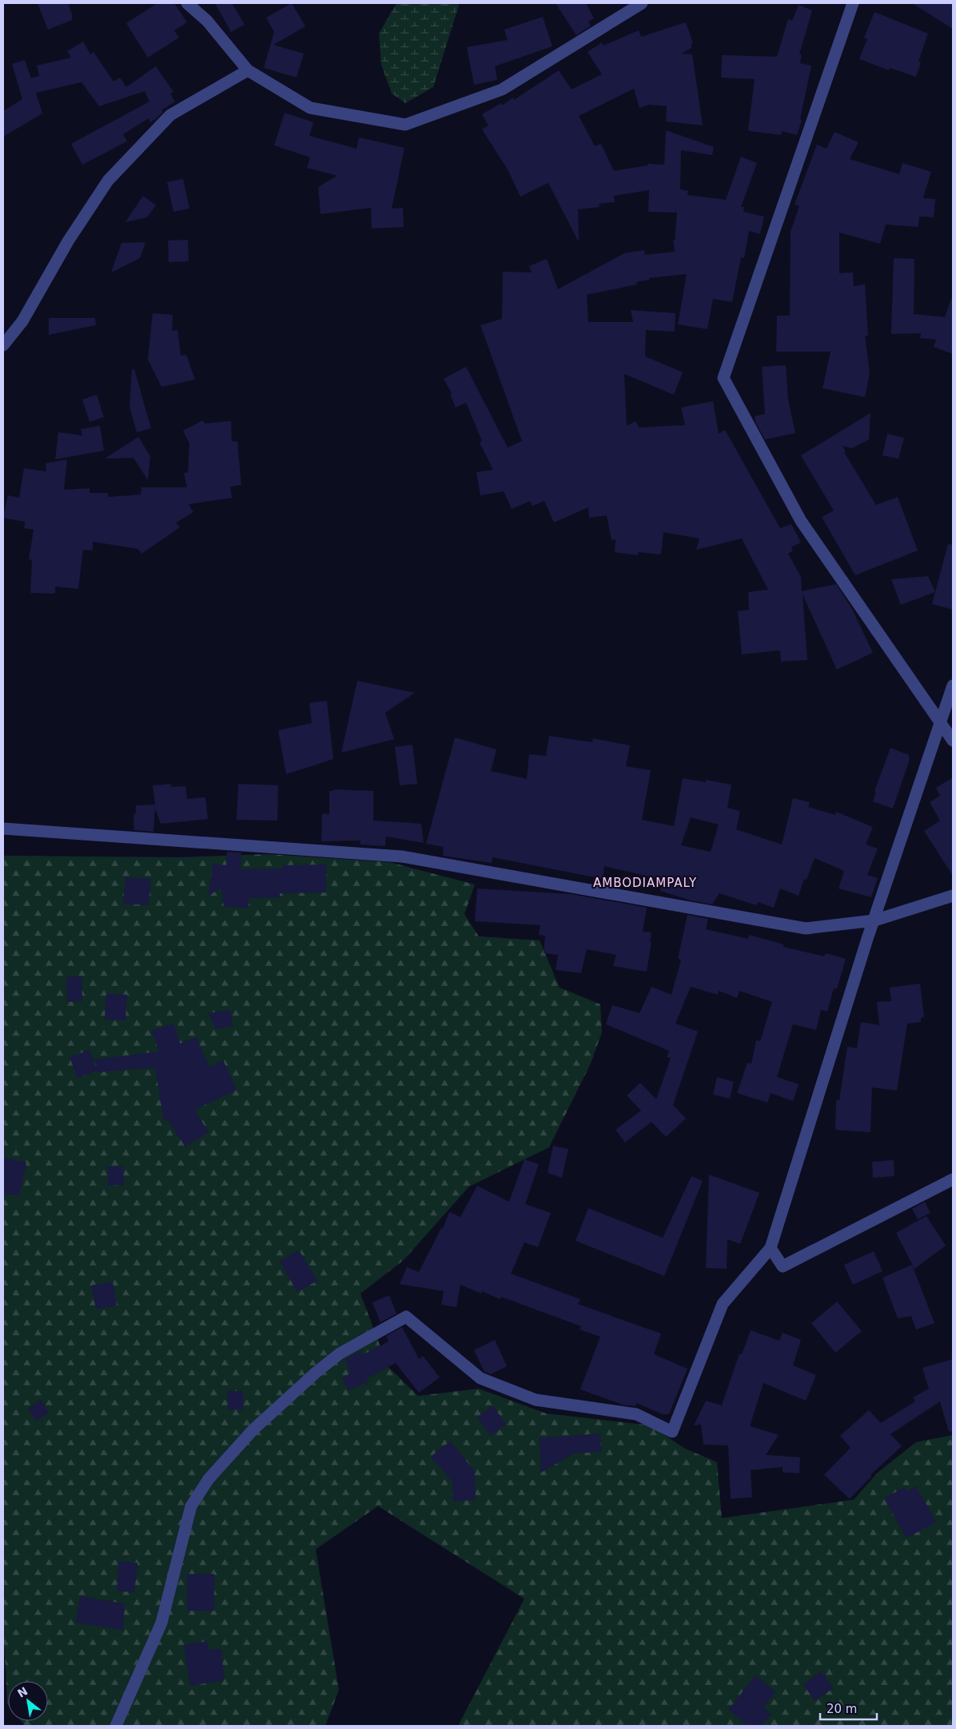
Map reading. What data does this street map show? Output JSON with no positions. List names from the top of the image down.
{
  "districts": ["AMBODIAMPALY"],
  "scale_bar": "20 m",
  "north": "top left"
}
